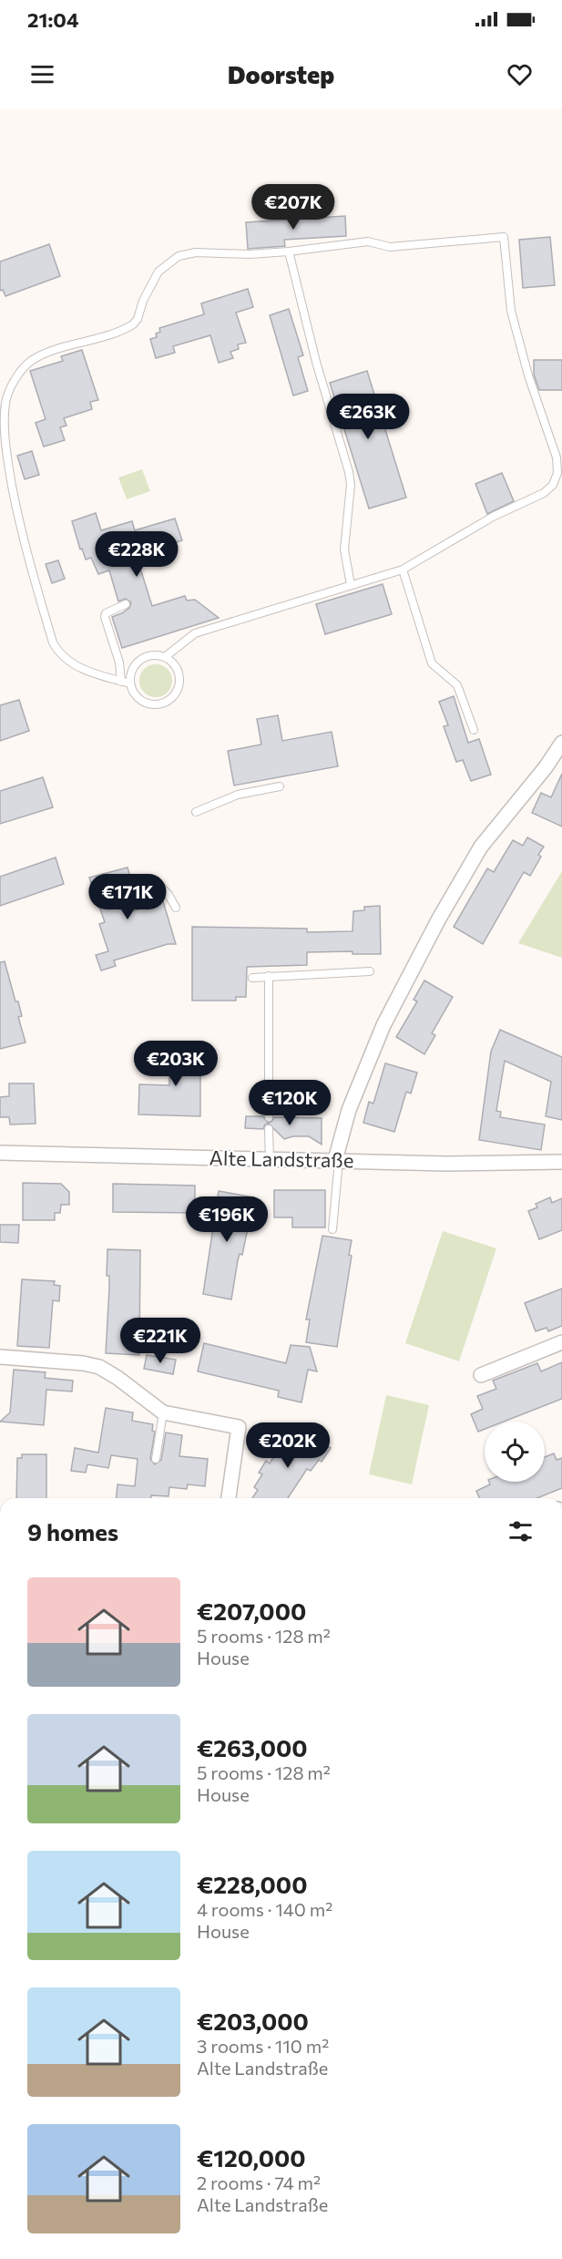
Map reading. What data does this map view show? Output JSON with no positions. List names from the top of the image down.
{
  "streets": {
    "street": ["Alte Landstraße"]
  },
  "page": {
    "status": "21:04",
    "header": "Doorstep",
    "price": [
      "€207K",
      "€263K",
      "€228K",
      "€171K",
      "€203K",
      "€120K",
      "€196K",
      "€221K",
      "€202K"
    ],
    "heading": "9 homes",
    "list": [
      {
        "name": "€207,000",
        "note": "5 rooms · 128 m² · House"
      },
      {
        "name": "€263,000",
        "note": "5 rooms · 128 m² · House"
      },
      {
        "name": "€228,000",
        "note": "4 rooms · 140 m² · House"
      },
      {
        "name": "€203,000",
        "note": "3 rooms · 110 m² · Alte Landstraße"
      },
      {
        "name": "€120,000",
        "note": "2 rooms · 74 m² · Alte Landstraße"
      }
    ]
  }
}
